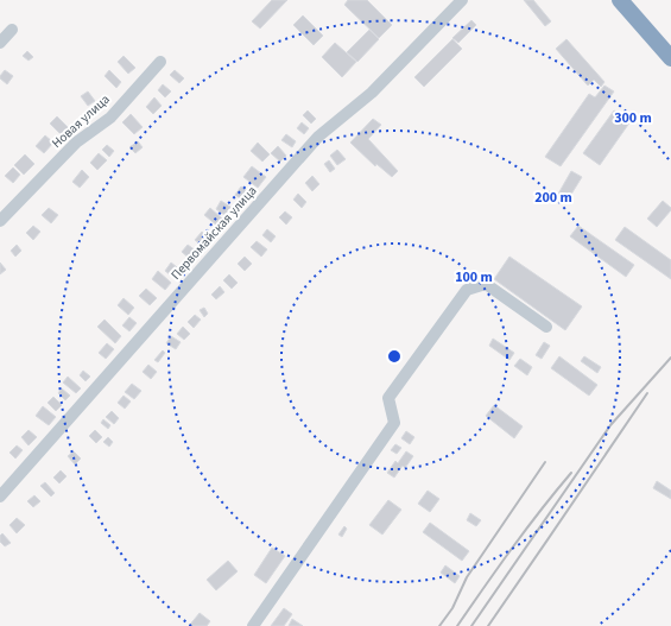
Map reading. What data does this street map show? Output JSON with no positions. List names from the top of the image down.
{
  "streets": {
    "street": ["Новая улица", "Первомайская улица"]
  },
  "rings": ["300 m", "200 m", "100 m"]
}
